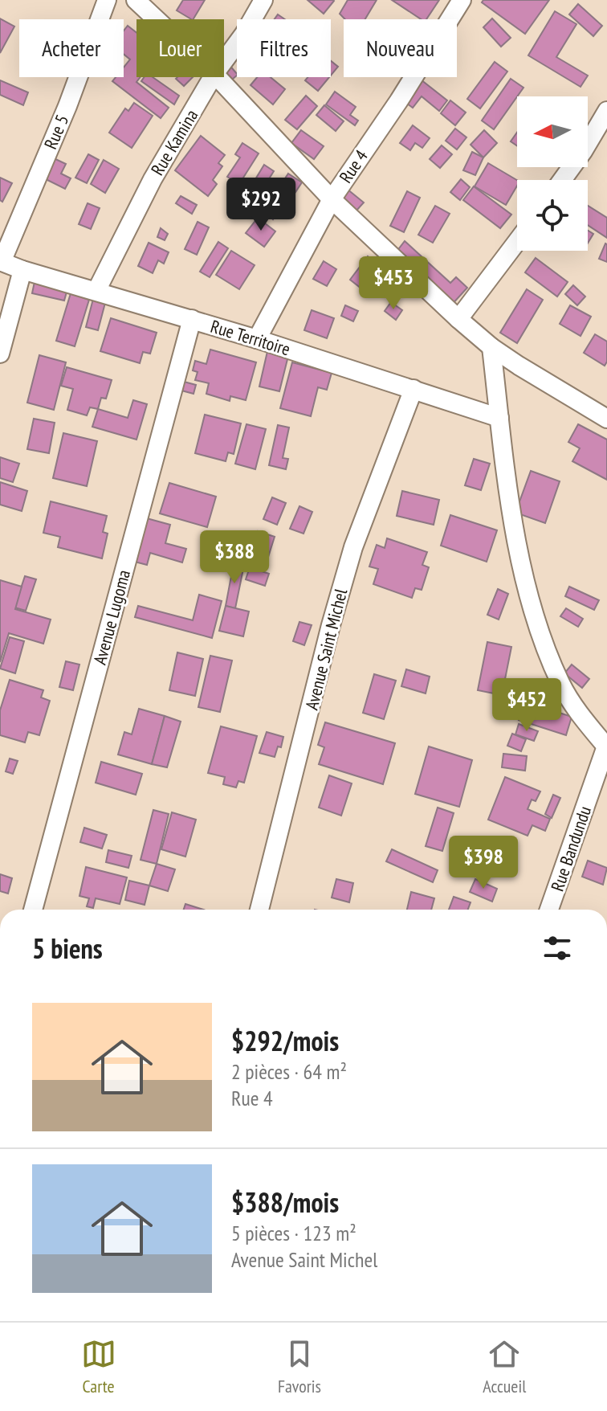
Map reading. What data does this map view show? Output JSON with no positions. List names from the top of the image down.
{
  "streets": {
    "street": [
      "Rue 5",
      "Rue Kamina",
      "Rue 4",
      "Rue Territoire",
      "Avenue Lugoma",
      "Avenue Saint Michel",
      "Rue Bandundu"
    ]
  },
  "crossings": [
    ["Rue 5", "Rue Territoire"],
    ["Rue Kamina", "Rue Territoire"],
    ["Rue 4", "Rue Territoire"],
    ["Rue Territoire", "Avenue Lugoma"],
    ["Rue Territoire", "Avenue Saint Michel"]
  ],
  "north": "left",
  "page": {
    "chip": [
      "Acheter",
      "Louer",
      "Filtres",
      "Nouveau"
    ],
    "price": [
      "$292",
      "$453",
      "$388",
      "$452",
      "$398"
    ],
    "heading": "5 biens",
    "list": [
      {
        "name": "$292/mois",
        "note": "2 pièces · 64 m² · Rue 4"
      },
      {
        "name": "$388/mois",
        "note": "5 pièces · 123 m² · Avenue Saint Michel"
      }
    ],
    "tabs": ["Carte", "Favoris", "Accueil"]
  }
}
